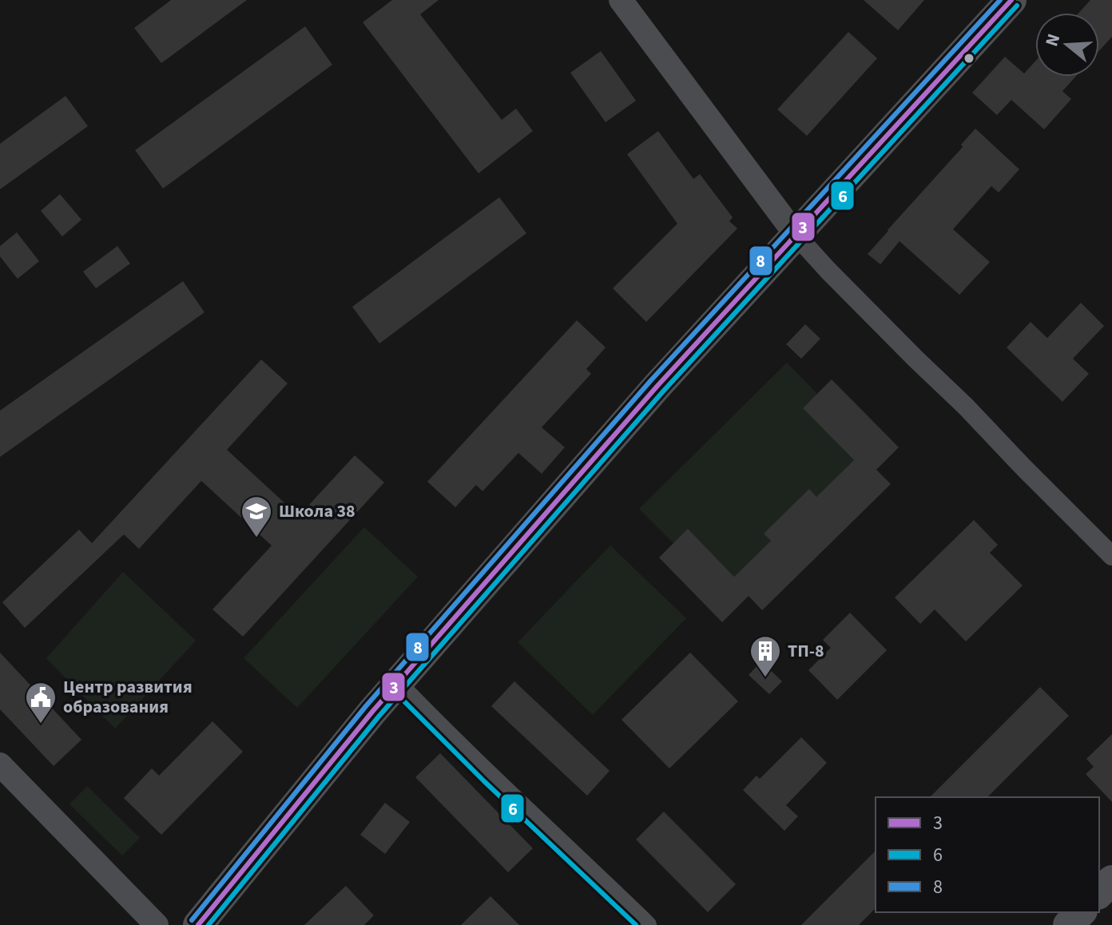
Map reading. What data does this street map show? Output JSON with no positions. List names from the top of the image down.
{
  "places": {
    "school or university": ["Школа 38"],
    "building": ["ТП-8"],
    "public building": ["Центр развития образования"]
  },
  "lines": ["transit line 3", "transit line 8", "transit line 6"],
  "legend": ["3", "6", "8"],
  "north": "left"
}
